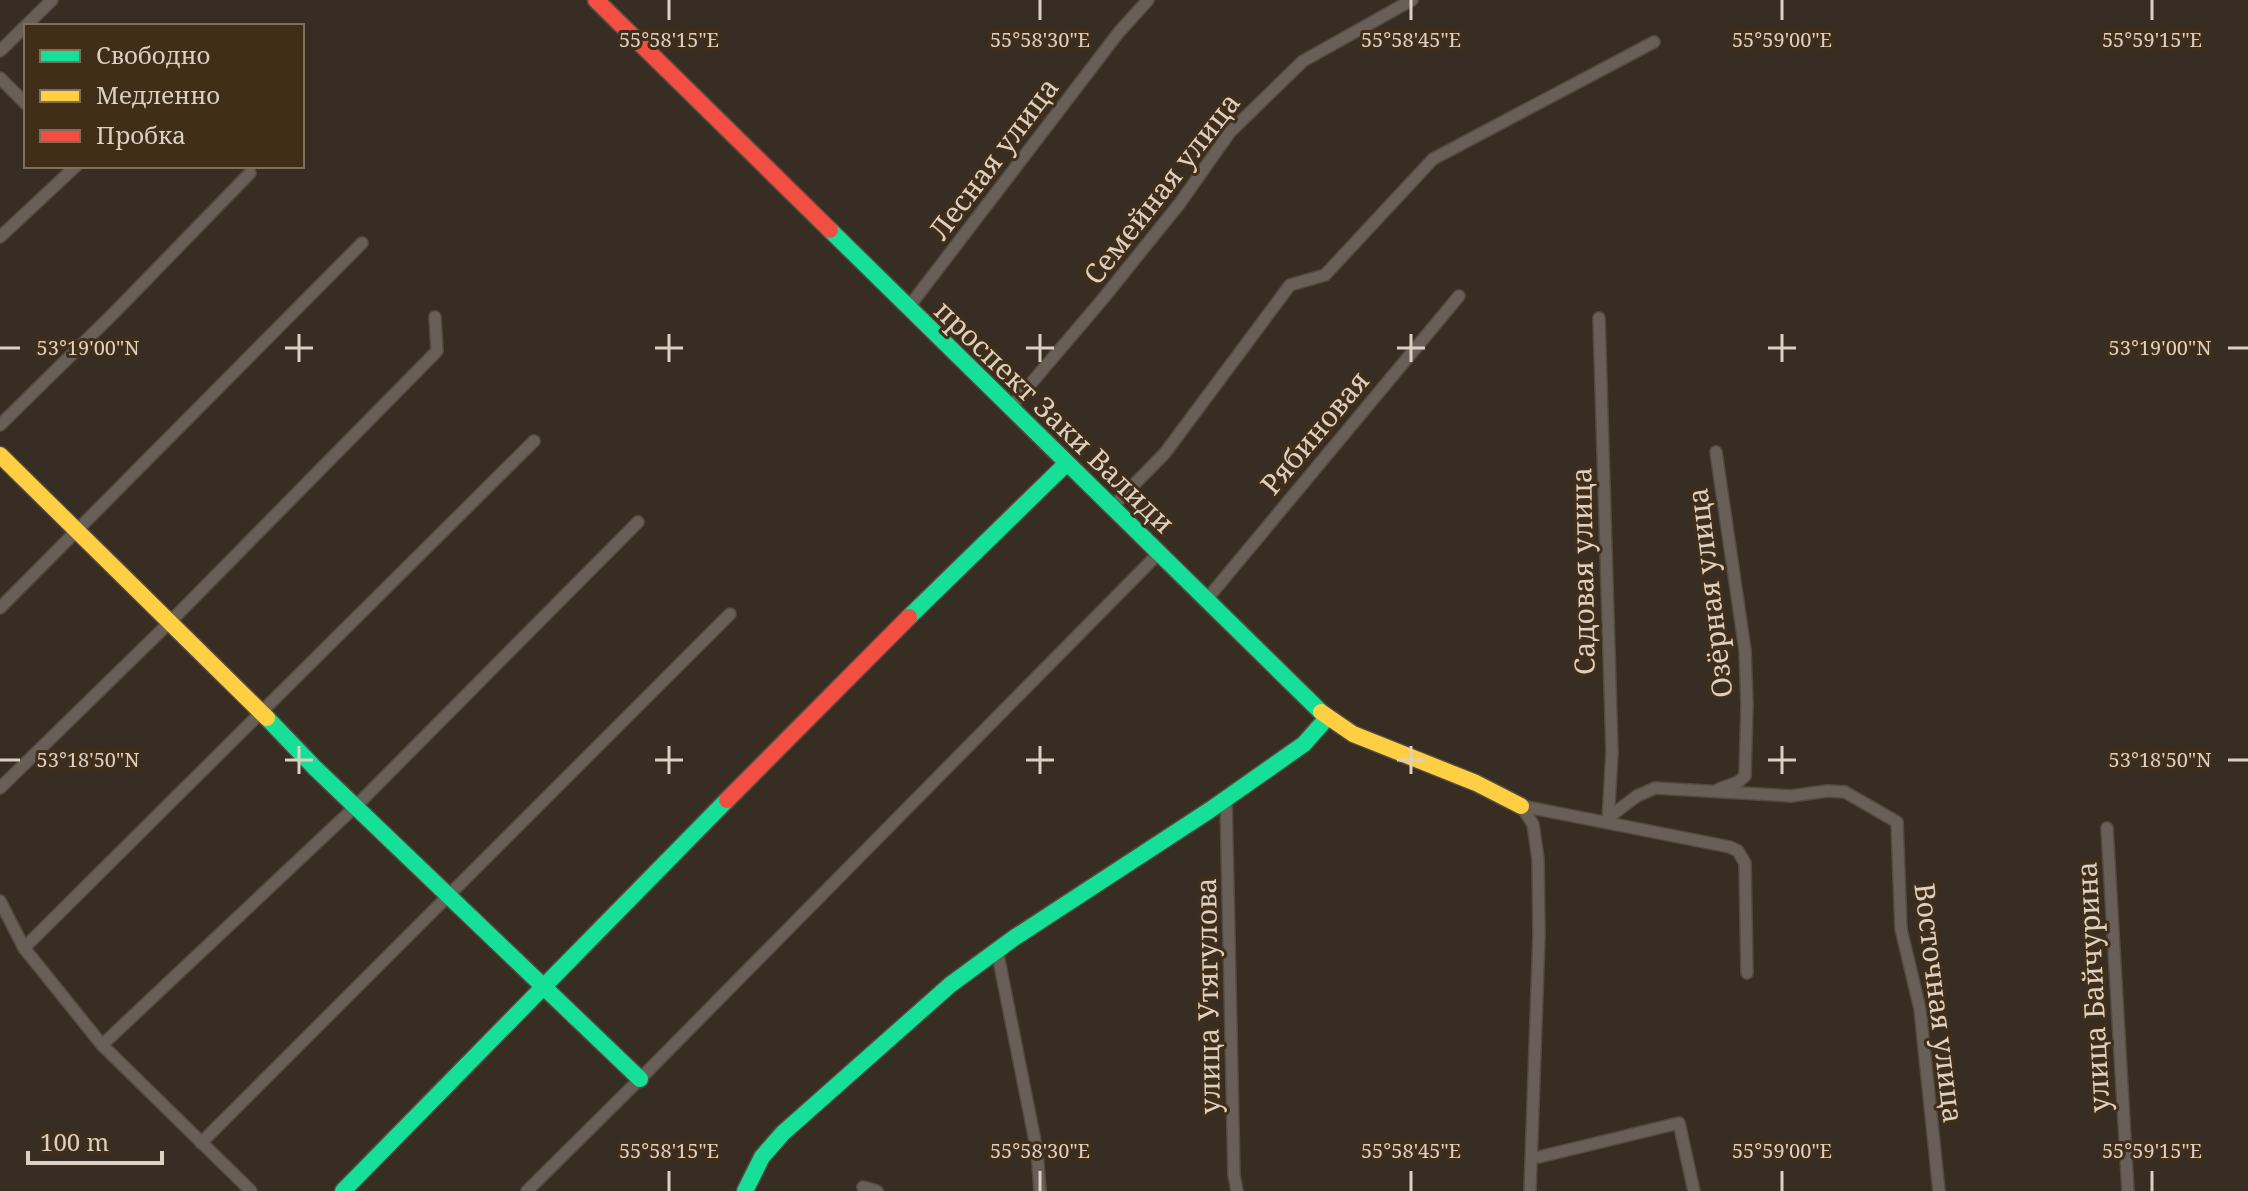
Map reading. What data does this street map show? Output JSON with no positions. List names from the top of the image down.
{
  "streets": {
    "street": [
      "Лесная улица",
      "Семейная улица",
      "проспект Заки Валиди",
      "Рябиновая",
      "Садовая улица",
      "Озёрная улица",
      "улица Байчурина",
      "улица Утягулова",
      "Восточная улица"
    ]
  },
  "crossings": [
    ["Лесная улица", "проспект Заки Валиди"],
    ["Семейная улица", "проспект Заки Валиди"],
    ["проспект Заки Валиди", "Рябиновая"],
    ["Озёрная улица", "Восточная улица"]
  ],
  "legend": ["Свободно", "Медленно", "Пробка"],
  "scale_bar": "100 m",
  "coordinates": [
    "55°58'15\"E",
    "55°58'30\"E",
    "55°58'45\"E",
    "55°59'00\"E",
    "55°59'15\"E",
    "53°19'00\"N",
    "53°18'50\"N"
  ]
}
